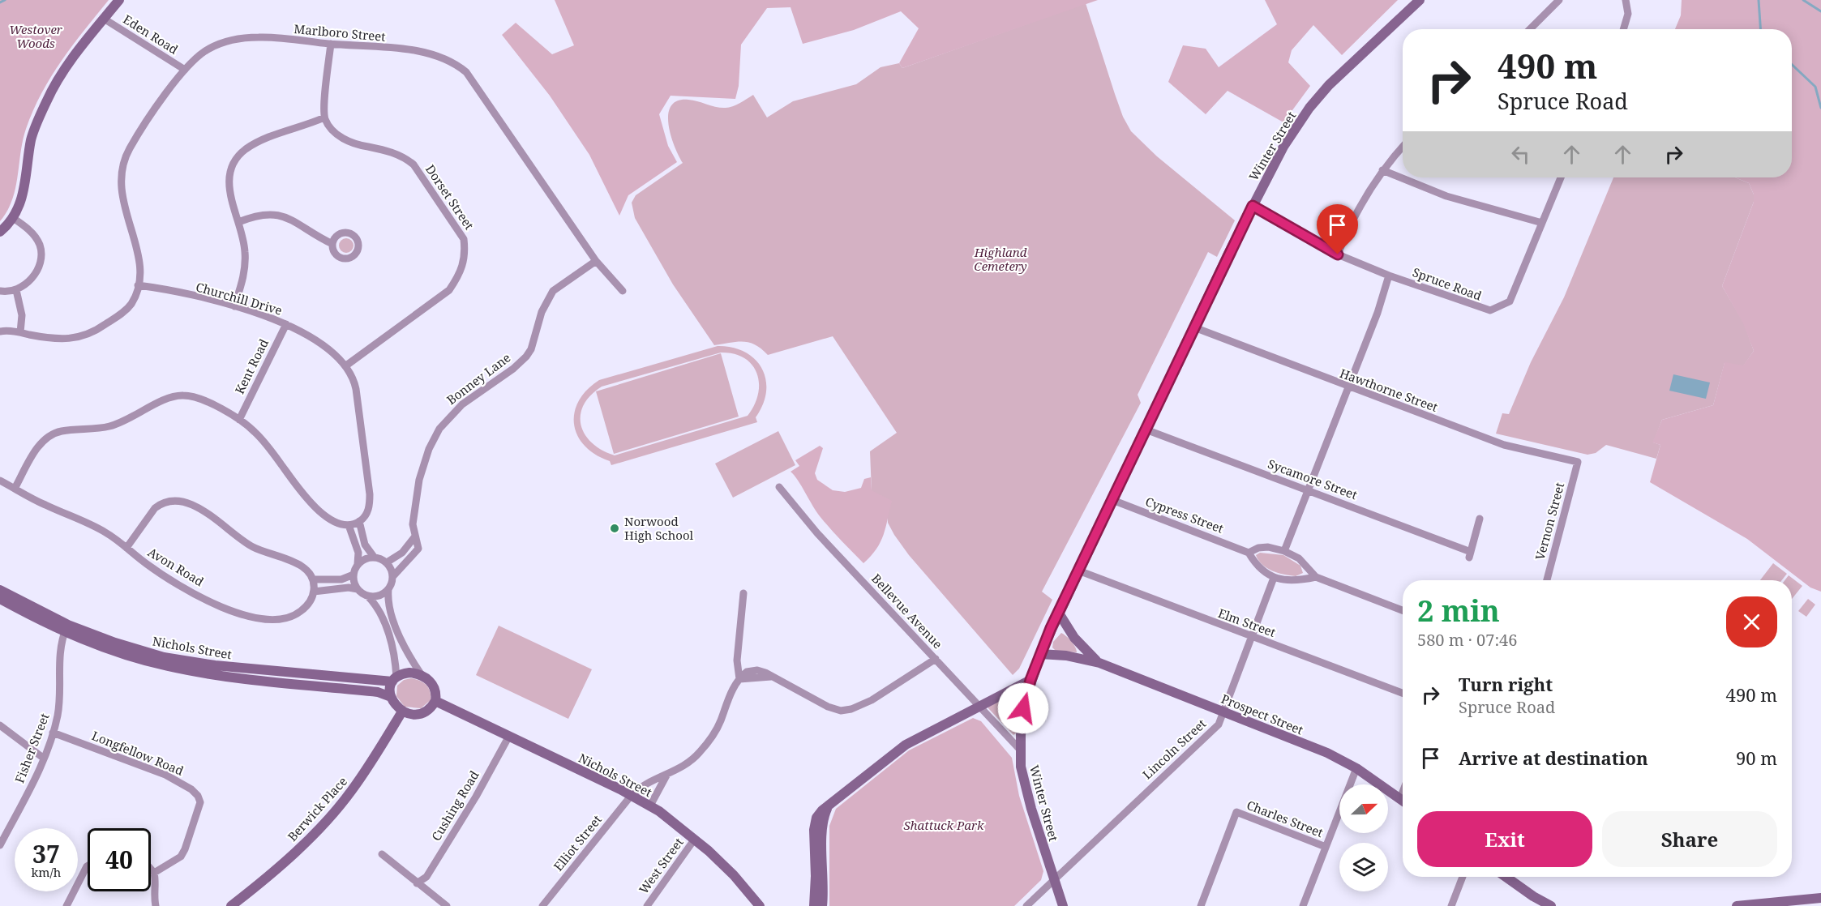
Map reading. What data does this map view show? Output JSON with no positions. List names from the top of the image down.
{
  "streets": {
    "street": [
      "Marlboro Street",
      "Eden Road",
      "Winter Street",
      "Dorset Street",
      "Spruce Road",
      "Churchill Drive",
      "Kent Road",
      "Bonney Lane",
      "Hawthorne Street",
      "Sycamore Street",
      "Cypress Street",
      "Vernon Street",
      "Avon Road",
      "Bellevue Avenue",
      "Elm Street",
      "Nichols Street",
      "Prospect Street",
      "Fisher Street",
      "Lincoln Street",
      "Longfellow Road",
      "Cushing Road",
      "Berwick Place",
      "Charles Street",
      "Elliot Street",
      "West Street"
    ]
  },
  "crossings": [
    ["Marlboro Street", "Eden Road"],
    ["Marlboro Street", "Churchill Drive"],
    ["Marlboro Street", "Bonney Lane"],
    ["Winter Street", "Spruce Road"],
    ["Winter Street", "Hawthorne Street"],
    ["Winter Street", "Sycamore Street"],
    ["Winter Street", "Cypress Street"],
    ["Winter Street", "Bellevue Avenue"],
    ["Winter Street", "Elm Street"],
    ["Winter Street", "Prospect Street"],
    ["Winter Street", "Lincoln Street"],
    ["Dorset Street", "Churchill Drive"],
    ["Churchill Drive", "Kent Road"],
    ["Hawthorne Street", "Vernon Street"],
    ["Cypress Street", "Lincoln Street"],
    ["Elm Street", "Lincoln Street"],
    ["Nichols Street", "Fisher Street"],
    ["Nichols Street", "Cushing Road"],
    ["Nichols Street", "Berwick Place"],
    ["Nichols Street", "Elliot Street"],
    ["Nichols Street", "West Street"],
    ["Prospect Street", "Lincoln Street"],
    ["Fisher Street", "Longfellow Road"]
  ],
  "parks": ["Westover Woods", "Highland Cemetery", "Shattuck Park"],
  "places": ["Norwood High School"],
  "north": "right",
  "page": {
    "turn": ["490 m", "Spruce Road"],
    "heading": ["2 min", "580 m · 07:46"],
    "list": [
      {
        "name": "Turn right",
        "note": "Spruce Road",
        "value": "490 m"
      },
      {
        "name": "Arrive at destination",
        "value": "90 m"
      }
    ],
    "buttons": ["Exit", "Share"],
    "speed": "37 km/h",
    "limit": "40"
  }
}
